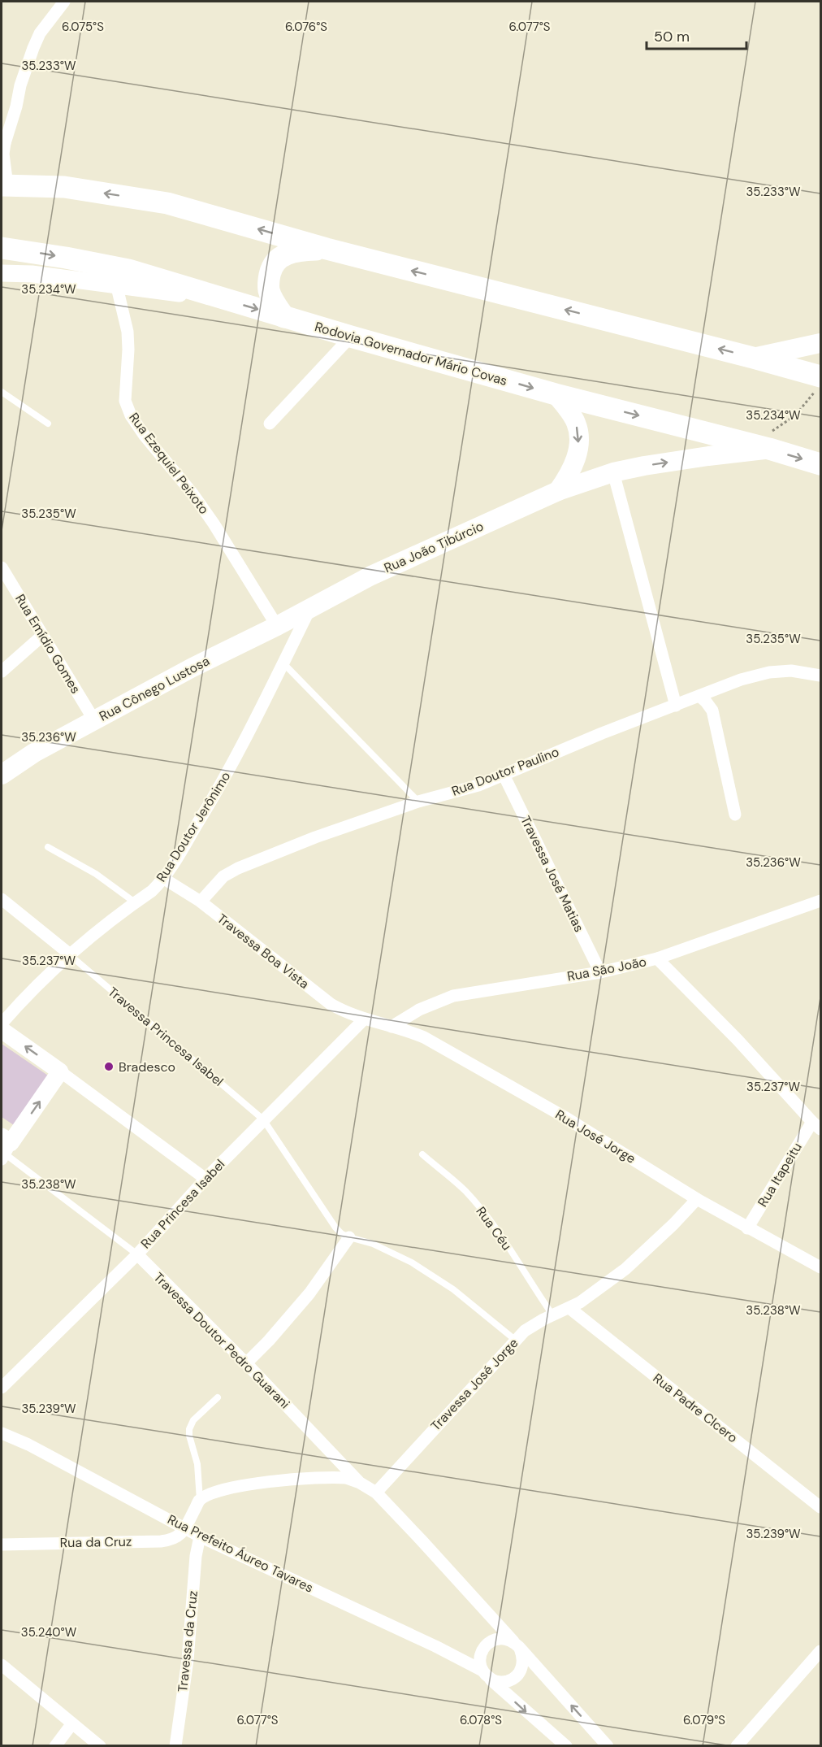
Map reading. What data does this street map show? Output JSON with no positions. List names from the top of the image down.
{
  "streets": {
    "highway": ["Rodovia Governador Mário Covas"],
    "main road": ["Rua João Tibúrcio", "Rua Cônego Lustosa"],
    "street": [
      "Rua Ezequiel Peixoto",
      "Rua Emídio Gomes",
      "Rua Doutor Paulino",
      "Rua Doutor Jerônimo",
      "Travessa José Matias",
      "Travessa Boa Vista",
      "Rua São João",
      "Rua José Jorge",
      "Rua Itapeitu",
      "Rua Princesa Isabel",
      "Travessa Doutor Pedro Guarani",
      "Travessa José Jorge",
      "Rua Padre Clcero",
      "Rua da Cruz",
      "Rua Prefeito Áureo Tavares",
      "Travessa da Cruz"
    ],
    "lane": ["Travessa Princesa Isabel", "Rua Céu"]
  },
  "crossings": [
    ["Rodovia Governador Mário Covas", "Rua João Tibúrcio"],
    ["Rua Ezequiel Peixoto", "Rua Cônego Lustosa"],
    ["Rua João Tibúrcio", "Rua Cônego Lustosa"],
    ["Rua João Tibúrcio", "Rua Doutor Jerônimo"],
    ["Rua Emídio Gomes", "Rua Cônego Lustosa"],
    ["Rua Cônego Lustosa", "Rua Doutor Jerônimo"],
    ["Rua Doutor Paulino", "Travessa José Matias"],
    ["Rua Doutor Paulino", "Travessa Boa Vista"],
    ["Rua Doutor Jerônimo", "Travessa Boa Vista"],
    ["Rua Doutor Jerônimo", "Travessa Princesa Isabel"],
    ["Travessa José Matias", "Rua São João"],
    ["Travessa Boa Vista", "Rua José Jorge"],
    ["Travessa Boa Vista", "Rua Princesa Isabel"],
    ["Rua São João", "Rua José Jorge"],
    ["Travessa Princesa Isabel", "Rua Princesa Isabel"],
    ["Rua José Jorge", "Rua Itapeitu"],
    ["Rua José Jorge", "Rua Princesa Isabel"],
    ["Rua José Jorge", "Travessa José Jorge"],
    ["Rua Princesa Isabel", "Travessa Doutor Pedro Guarani"],
    ["Rua Céu", "Travessa José Jorge"],
    ["Travessa José Jorge", "Rua Padre Clcero"],
    ["Rua da Cruz", "Rua Prefeito Áureo Tavares"],
    ["Rua Prefeito Áureo Tavares", "Travessa da Cruz"]
  ],
  "places": ["Bradesco"],
  "scale_bar": "50 m",
  "coordinates": [
    "6.075°S",
    "6.076°S",
    "6.077°S",
    "35.233°W",
    "35.234°W",
    "35.235°W",
    "35.236°W",
    "35.237°W",
    "35.238°W",
    "35.239°W",
    "35.240°W",
    "6.078°S",
    "6.079°S"
  ]
}
